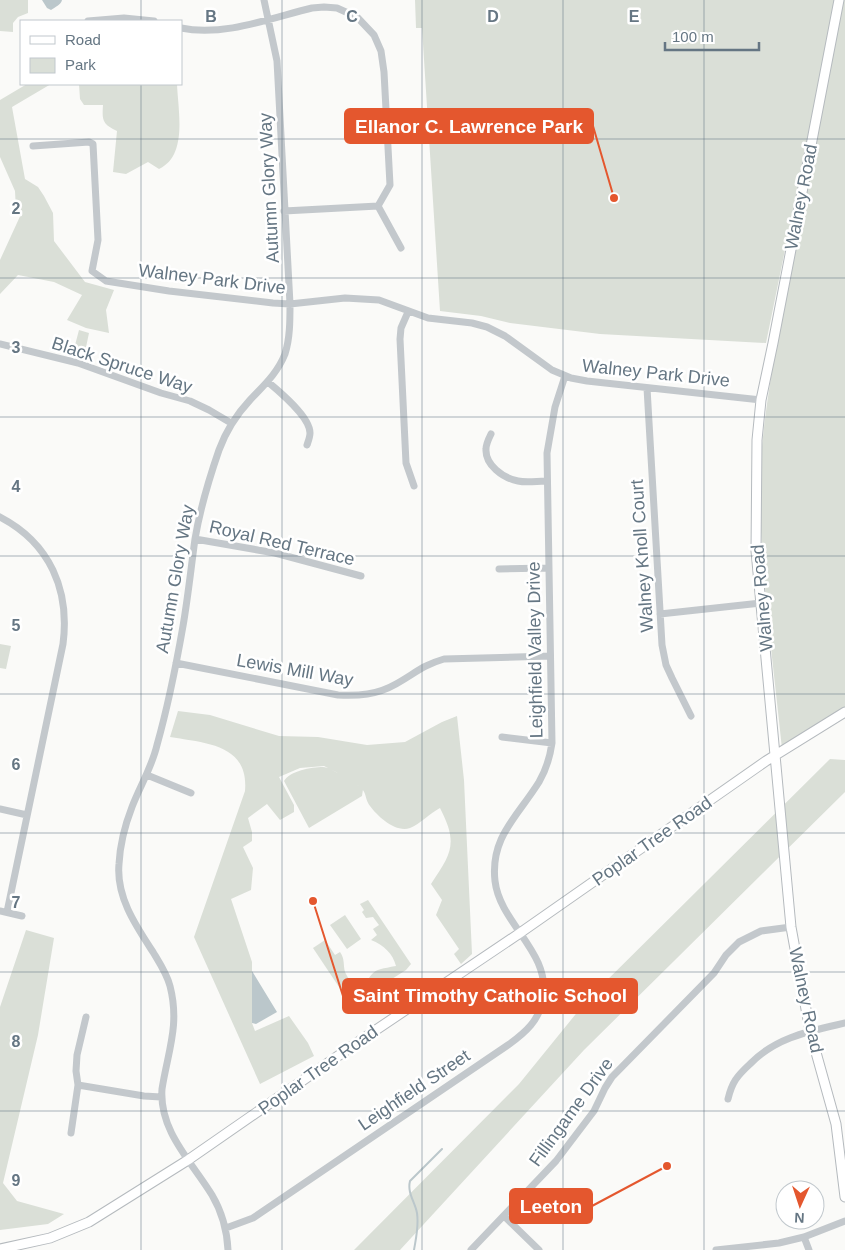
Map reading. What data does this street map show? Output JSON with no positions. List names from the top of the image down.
{
  "streets": {
    "main road": ["Walney Road", "Poplar Tree Road"],
    "street": [
      "Autumn Glory Way",
      "Walney Park Drive",
      "Black Spruce Way",
      "Royal Red Terrace",
      "Walney Knoll Court",
      "Leighfield Valley Drive",
      "Lewis Mill Way",
      "Leighfield Street",
      "Fillingame Drive"
    ]
  },
  "crossings": [
    ["Autumn Glory Way", "Walney Park Drive"],
    ["Autumn Glory Way", "Black Spruce Way"],
    ["Autumn Glory Way", "Royal Red Terrace"],
    ["Autumn Glory Way", "Lewis Mill Way"],
    ["Autumn Glory Way", "Poplar Tree Road"],
    ["Autumn Glory Way", "Leighfield Street"],
    ["Walney Road", "Walney Park Drive"],
    ["Walney Road", "Poplar Tree Road"],
    ["Walney Road", "Fillingame Drive"],
    ["Walney Park Drive", "Walney Knoll Court"],
    ["Walney Park Drive", "Leighfield Valley Drive"],
    ["Leighfield Valley Drive", "Lewis Mill Way"],
    ["Leighfield Valley Drive", "Poplar Tree Road"],
    ["Leighfield Valley Drive", "Leighfield Street"],
    ["Poplar Tree Road", "Leighfield Street"]
  ],
  "places": ["Ellanor C. Lawrence Park", "Saint Timothy Catholic School", "Leeton"],
  "legend": ["Road", "Park"],
  "scale_bar": "100 m",
  "north": "bottom",
  "grid": {
    "columns": [
      "B",
      "C",
      "D",
      "E"
    ],
    "rows": [
      "2",
      "3",
      "4",
      "5",
      "6",
      "7",
      "8",
      "9"
    ]
  }
}
